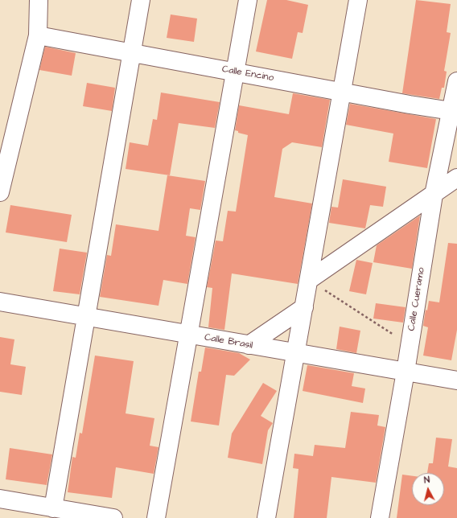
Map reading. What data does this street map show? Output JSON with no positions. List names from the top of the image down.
{
  "streets": {
    "street": ["Calle Encino", "Calle Cueramo", "Calle Brasil"]
  },
  "crossings": [
    ["Calle Encino", "Calle Cueramo"],
    ["Calle Cueramo", "Calle Brasil"]
  ],
  "north": "top"
}
